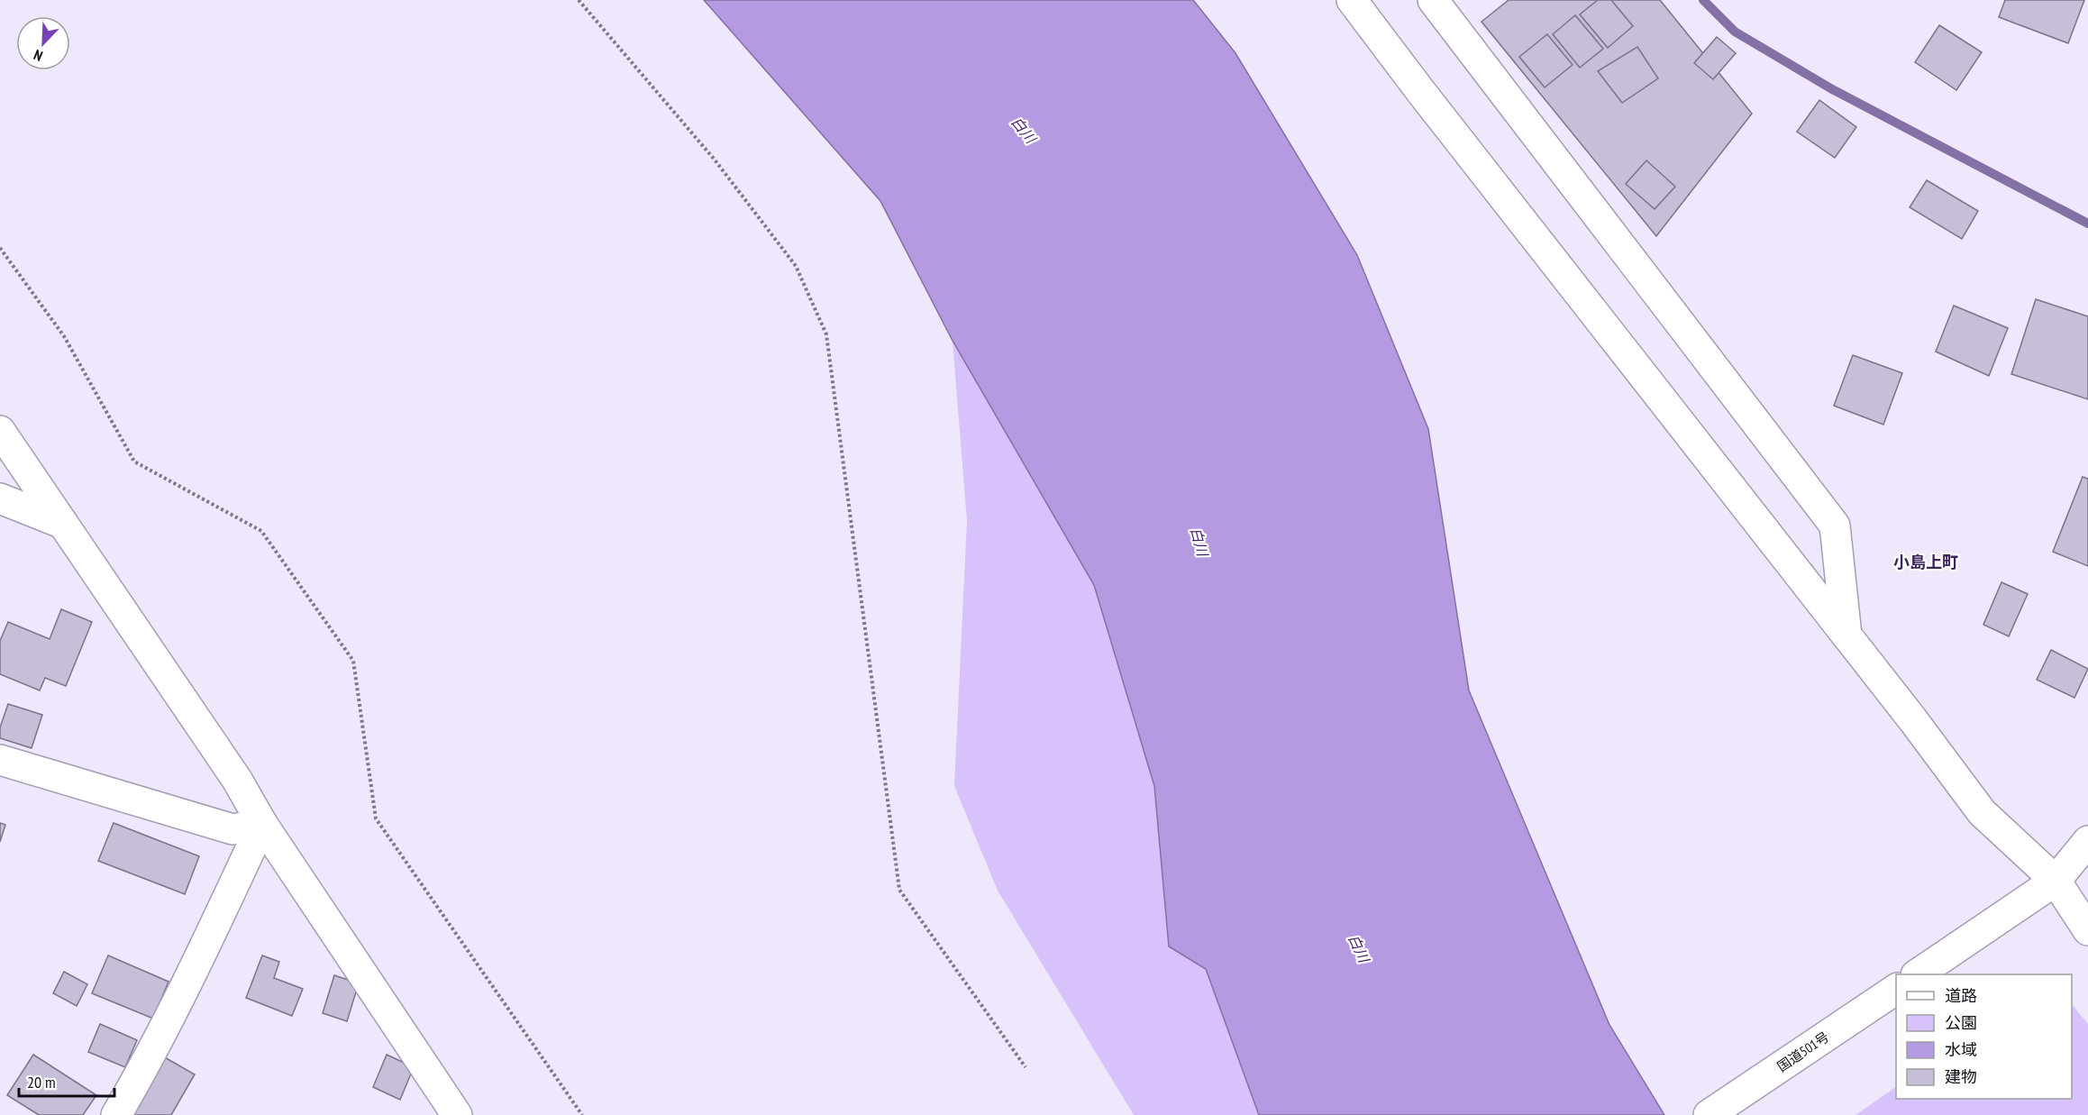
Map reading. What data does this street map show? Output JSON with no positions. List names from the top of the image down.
{
  "streets": {
    "main road": ["国道501号"]
  },
  "districts": ["小島上町"],
  "water": ["白川"],
  "legend": [
    "道路",
    "公園",
    "水域",
    "建物"
  ],
  "scale_bar": "20 m",
  "north": "bottom left"
}
